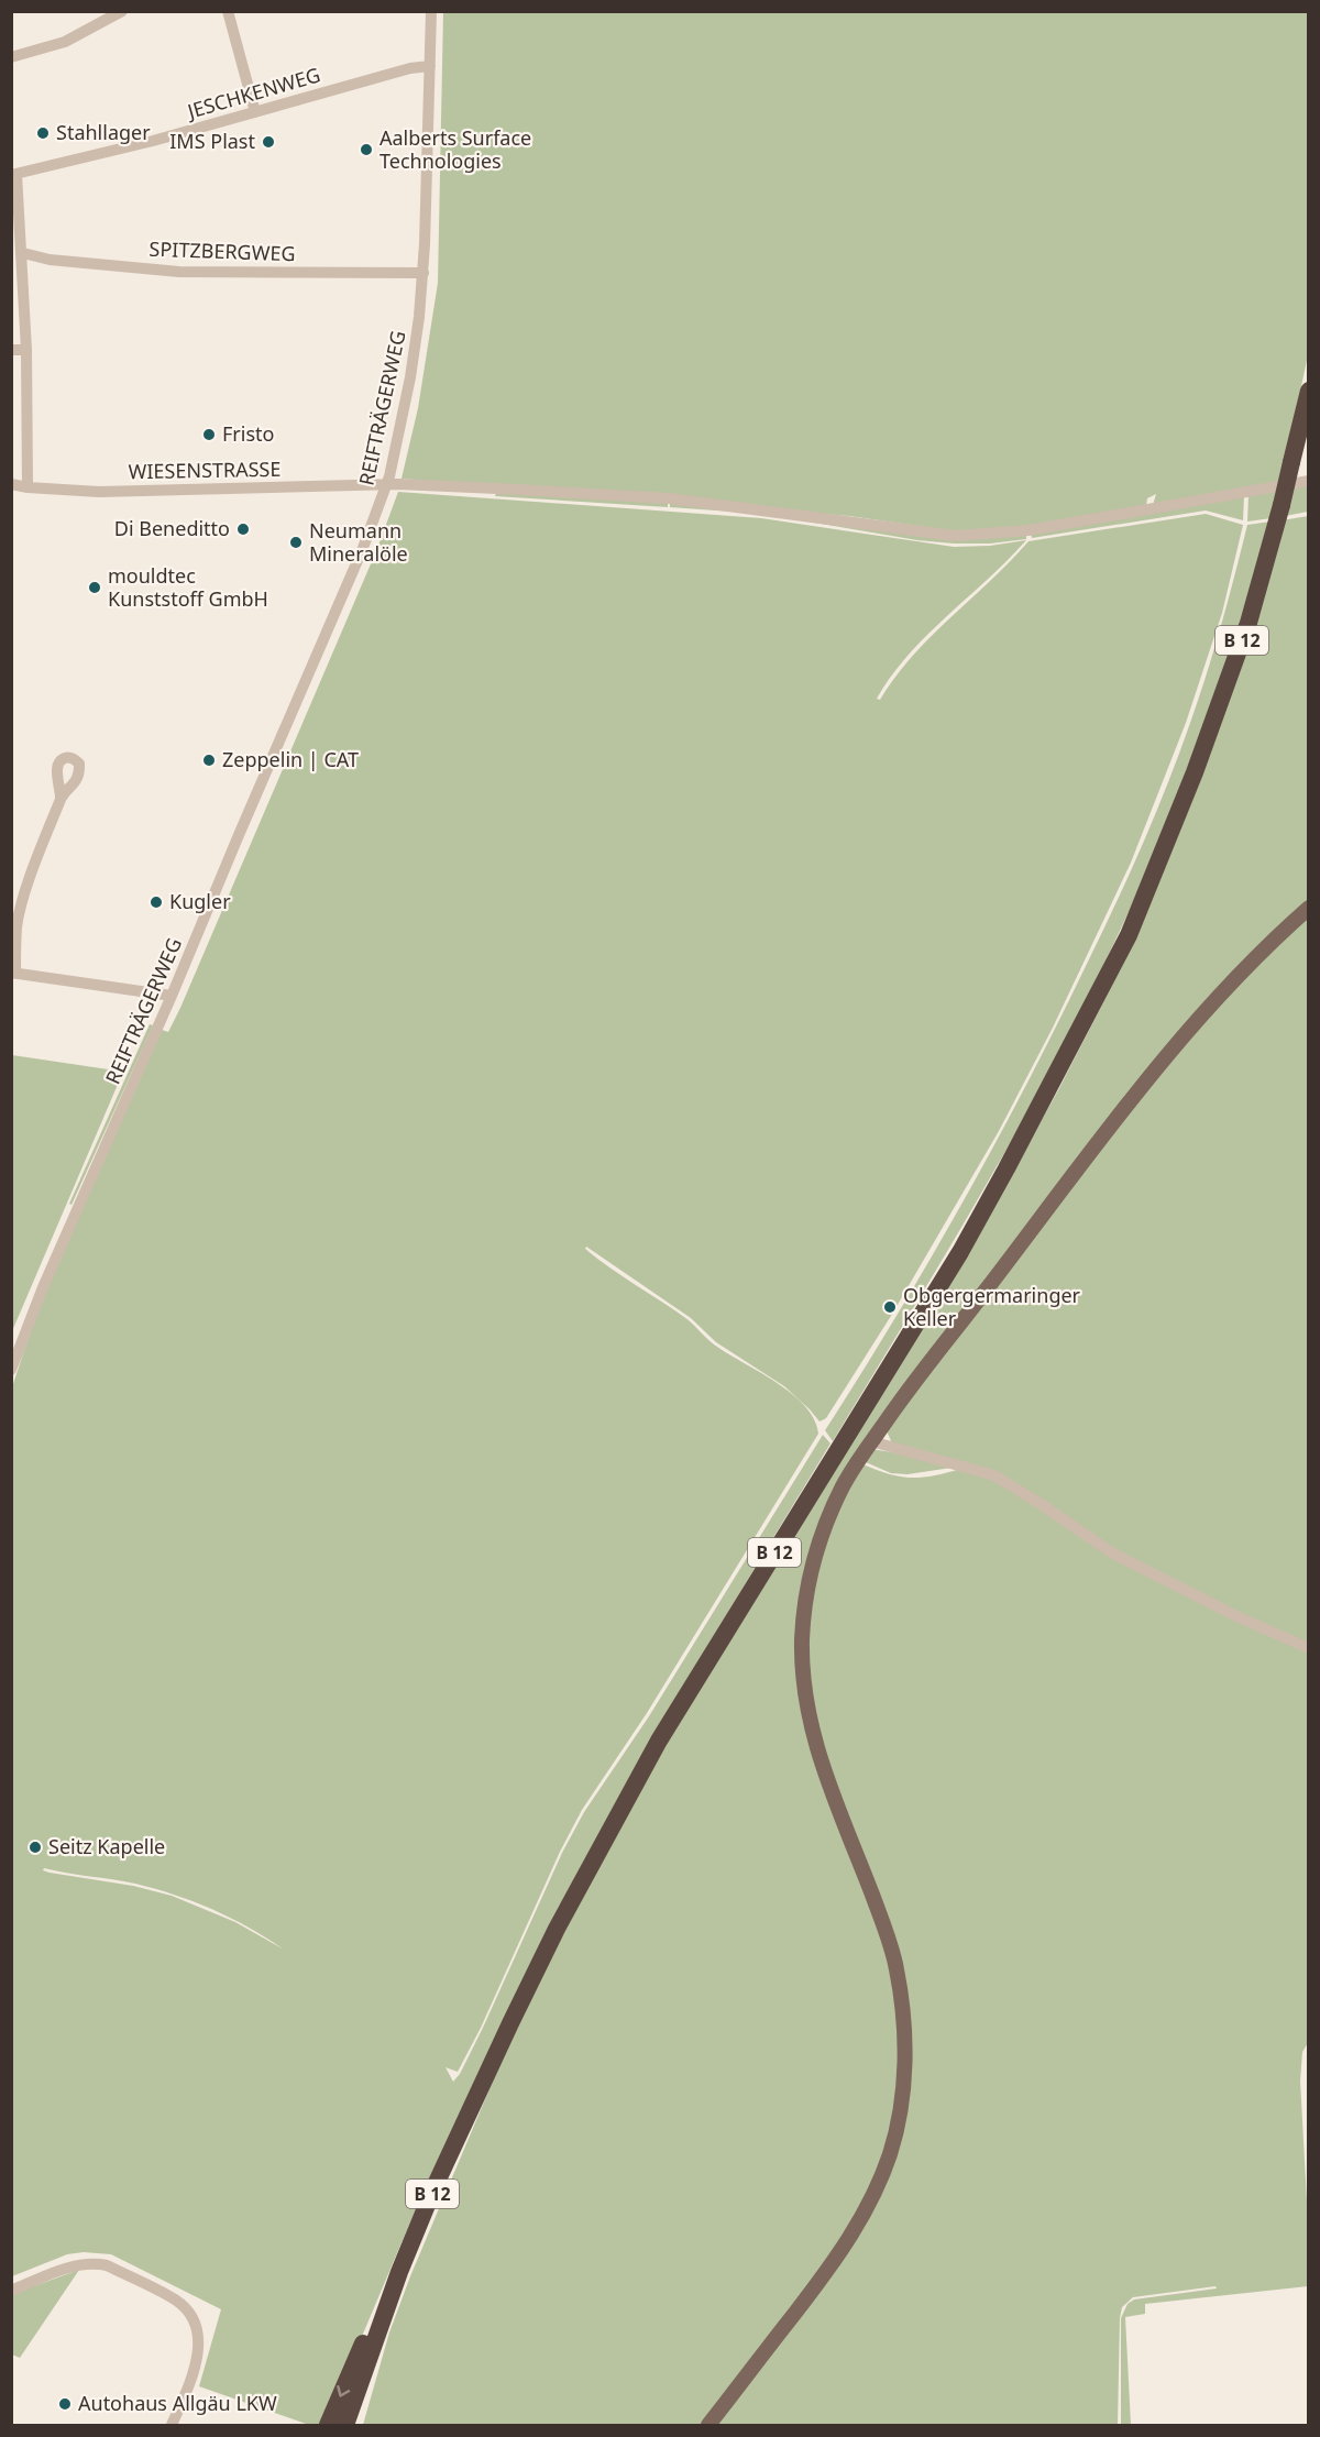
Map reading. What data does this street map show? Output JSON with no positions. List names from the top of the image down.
{
  "streets": {
    "highway": ["B 12"],
    "street": [
      "JESCHKENWEG",
      "SPITZBERGWEG",
      "REIFTRÄGERWEG",
      "WIESENSTRASSE"
    ]
  },
  "crossings": [
    ["JESCHKENWEG", "REIFTRÄGERWEG"],
    ["SPITZBERGWEG", "REIFTRÄGERWEG"],
    ["REIFTRÄGERWEG", "WIESENSTRASSE"]
  ],
  "places": [
    "Stahllager",
    "IMS Plast",
    "Aalberts Surface Technologies",
    "Fristo",
    "Di Beneditto",
    "Neumann Mineralöle",
    "mouldtec Kunststoff GmbH",
    "Zeppelin | CAT",
    "Kugler",
    "Obgergermaringer Keller",
    "Seitz Kapelle",
    "Autohaus Allgäu LKW"
  ]
}
